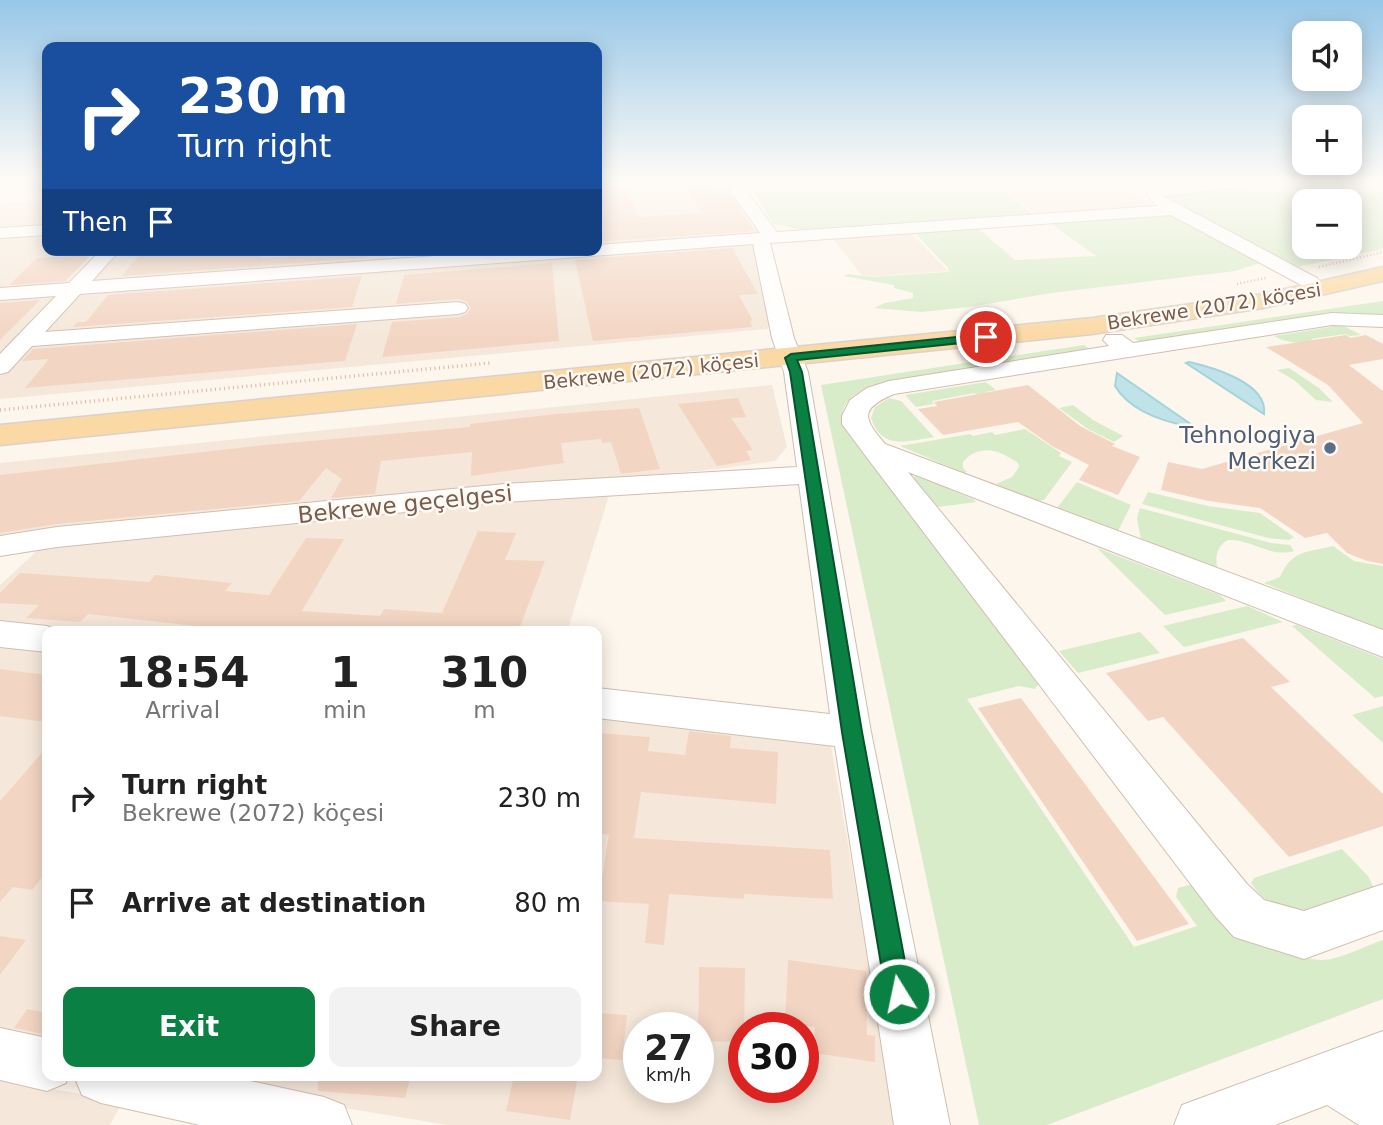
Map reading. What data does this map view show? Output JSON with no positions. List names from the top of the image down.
{
  "streets": {
    "main road": ["Bekrewe (2072) köçesi"],
    "street": ["Bekrewe geçelgesi"]
  },
  "places": ["Tehnologiya Merkezi"],
  "page": {
    "map_buttons": ["+", "−"],
    "turn": ["230 m", "Turn right"],
    "then": "Then",
    "eta": [
      "18:54",
      "Arrival",
      "1",
      "min",
      "310",
      "m"
    ],
    "list": [
      {
        "name": "Turn right",
        "note": "Bekrewe (2072) köçesi",
        "value": "230 m"
      },
      {
        "name": "Arrive at destination",
        "value": "80 m"
      }
    ],
    "buttons": ["Exit", "Share"],
    "speed": "27 km/h",
    "limit": "30"
  }
}
